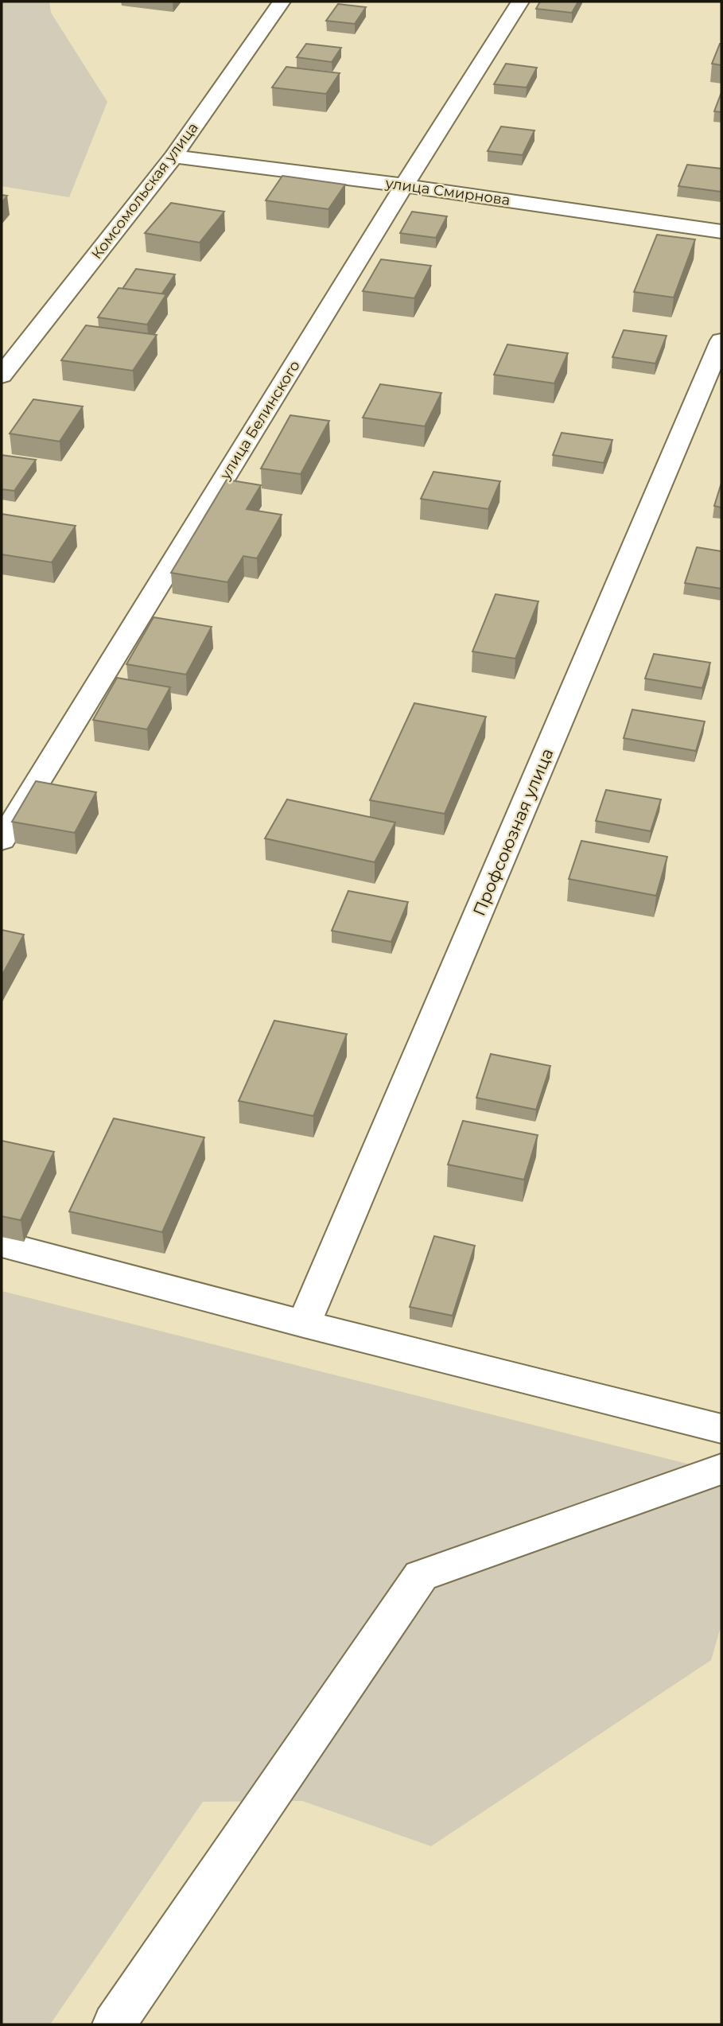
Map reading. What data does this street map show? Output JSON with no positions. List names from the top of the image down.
{
  "streets": {
    "street": [
      "Комсомольская улица",
      "улица Смирнова",
      "улица Белинского",
      "Профсоюзная улица"
    ]
  },
  "crossings": [
    ["Комсомольская улица", "улица Смирнова"],
    ["улица Смирнова", "улица Белинского"]
  ]
}
